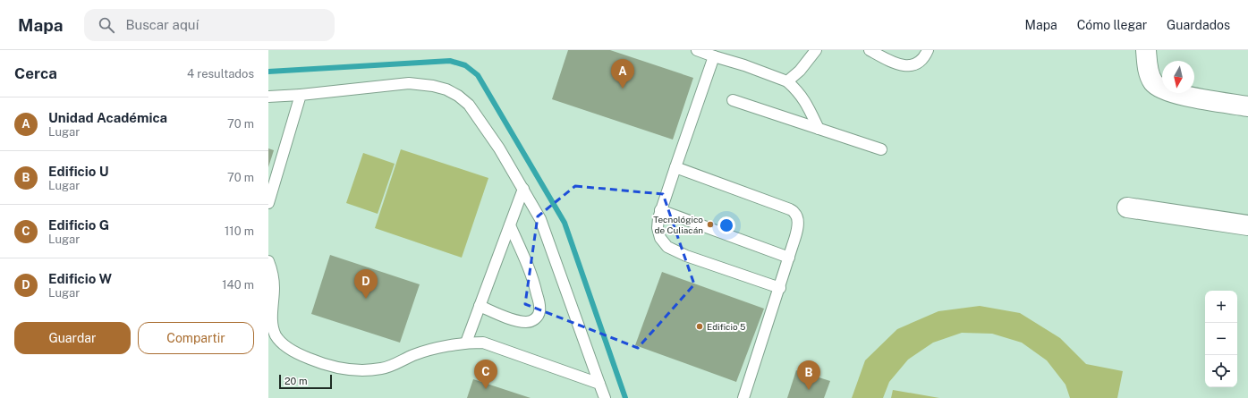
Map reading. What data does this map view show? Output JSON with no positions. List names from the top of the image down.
{
  "places": ["Tecnológico de Culiacán", "Edificio 5"],
  "scale_bar": "20 m",
  "north": "bottom",
  "page": {
    "header": "Mapa",
    "search": "Buscar aquí",
    "nav": ["Mapa", "Cómo llegar", "Guardados"],
    "heading": ["Cerca", "4 resultados"],
    "pins": [
      "A",
      "D",
      "C",
      "B"
    ],
    "list": [
      {
        "mark": "A",
        "name": "Unidad Académica",
        "note": "Lugar",
        "value": "70 m"
      },
      {
        "mark": "B",
        "name": "Edificio U",
        "note": "Lugar",
        "value": "70 m"
      },
      {
        "mark": "C",
        "name": "Edificio G",
        "note": "Lugar",
        "value": "110 m"
      },
      {
        "mark": "D",
        "name": "Edificio W",
        "note": "Lugar",
        "value": "140 m"
      }
    ],
    "map_buttons": ["+", "−"],
    "buttons": ["Guardar", "Compartir"],
    "scale": "20 m"
  }
}
